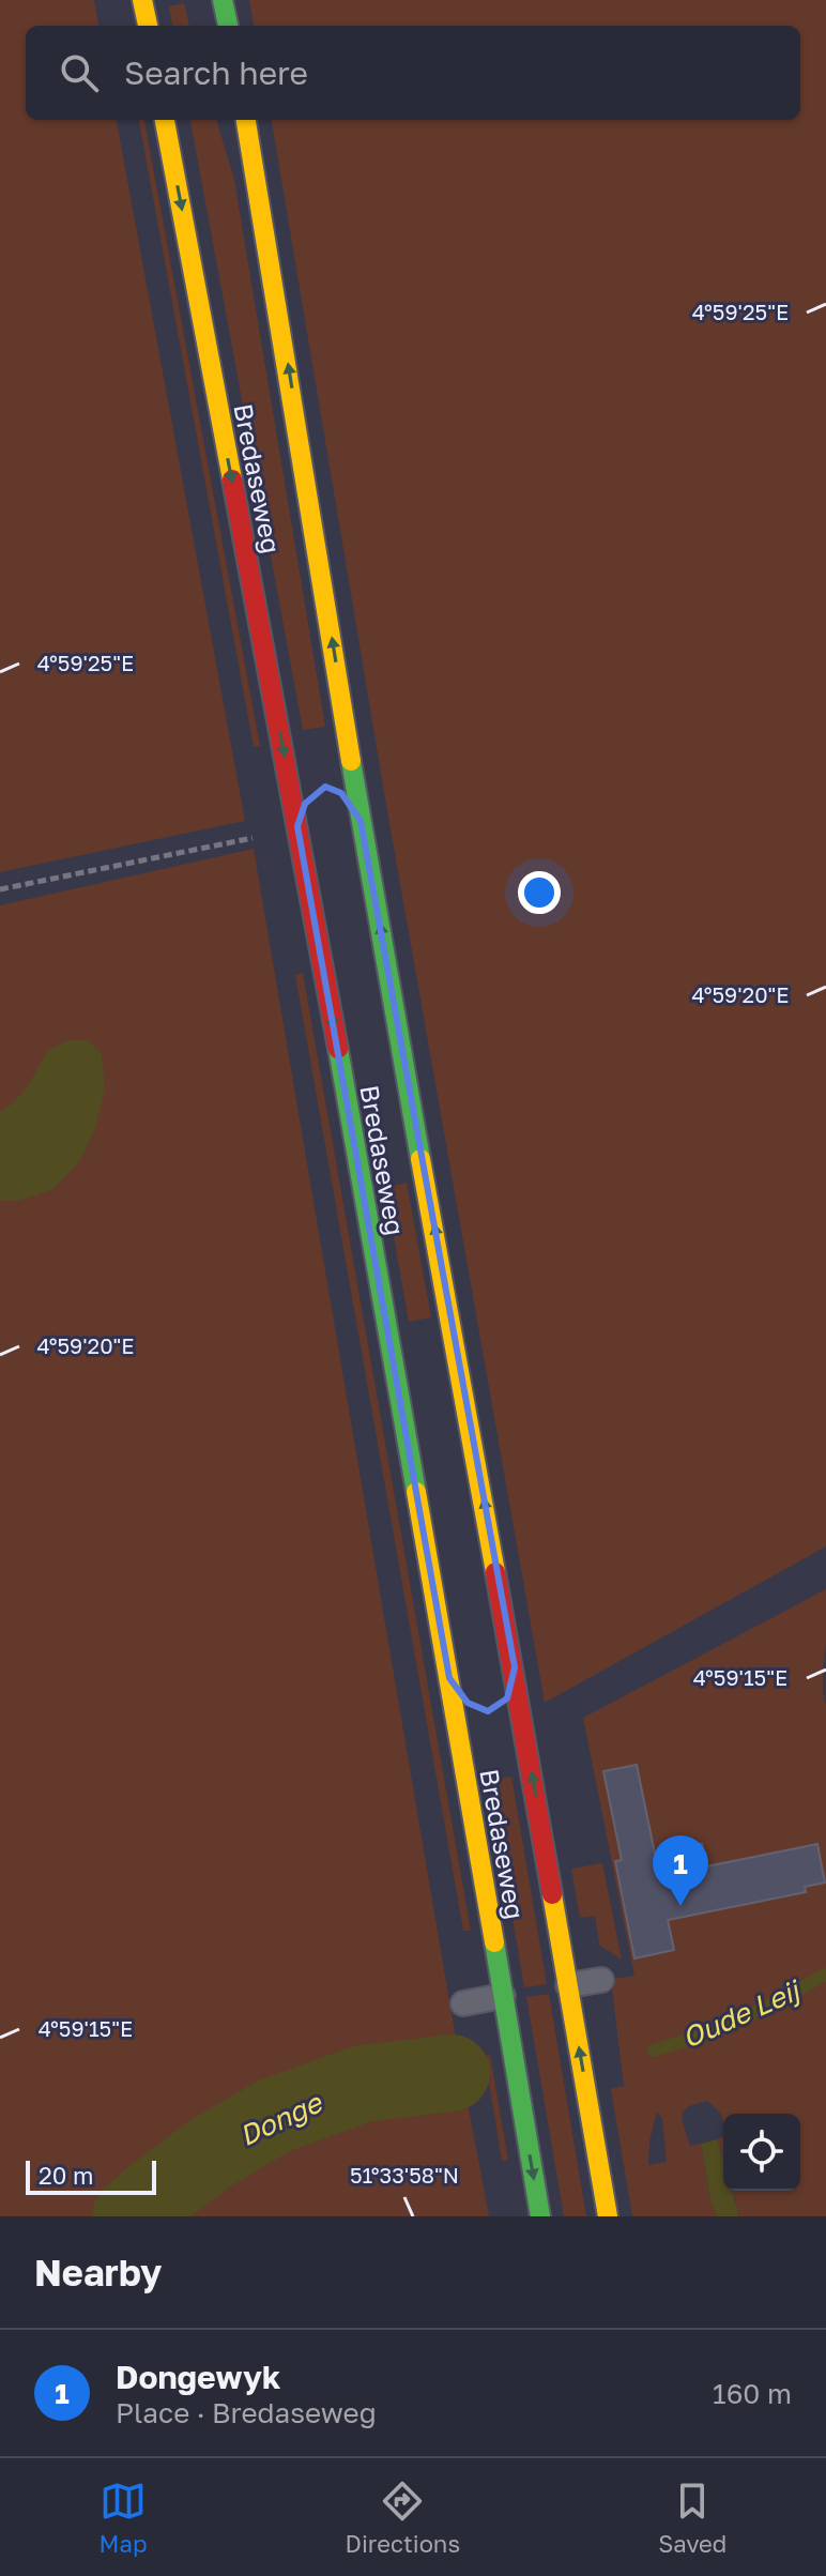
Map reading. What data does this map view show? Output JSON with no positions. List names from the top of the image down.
{
  "streets": {
    "main road": ["Bredaseweg"]
  },
  "water": ["Oude Leij", "Donge"],
  "scale_bar": "20 m",
  "page": {
    "search": "Search here",
    "pins": "1",
    "scale": "20 m",
    "heading": "Nearby",
    "list": [
      {
        "mark": "1",
        "name": "Dongewyk",
        "note": "Place · Bredaseweg",
        "value": "160 m"
      }
    ],
    "nav": ["Map", "Directions", "Saved"]
  },
  "coordinates": [
    "4°59'25\"E",
    "4°59'20\"E",
    "4°59'15\"E",
    "51°33'58\"N"
  ]
}
